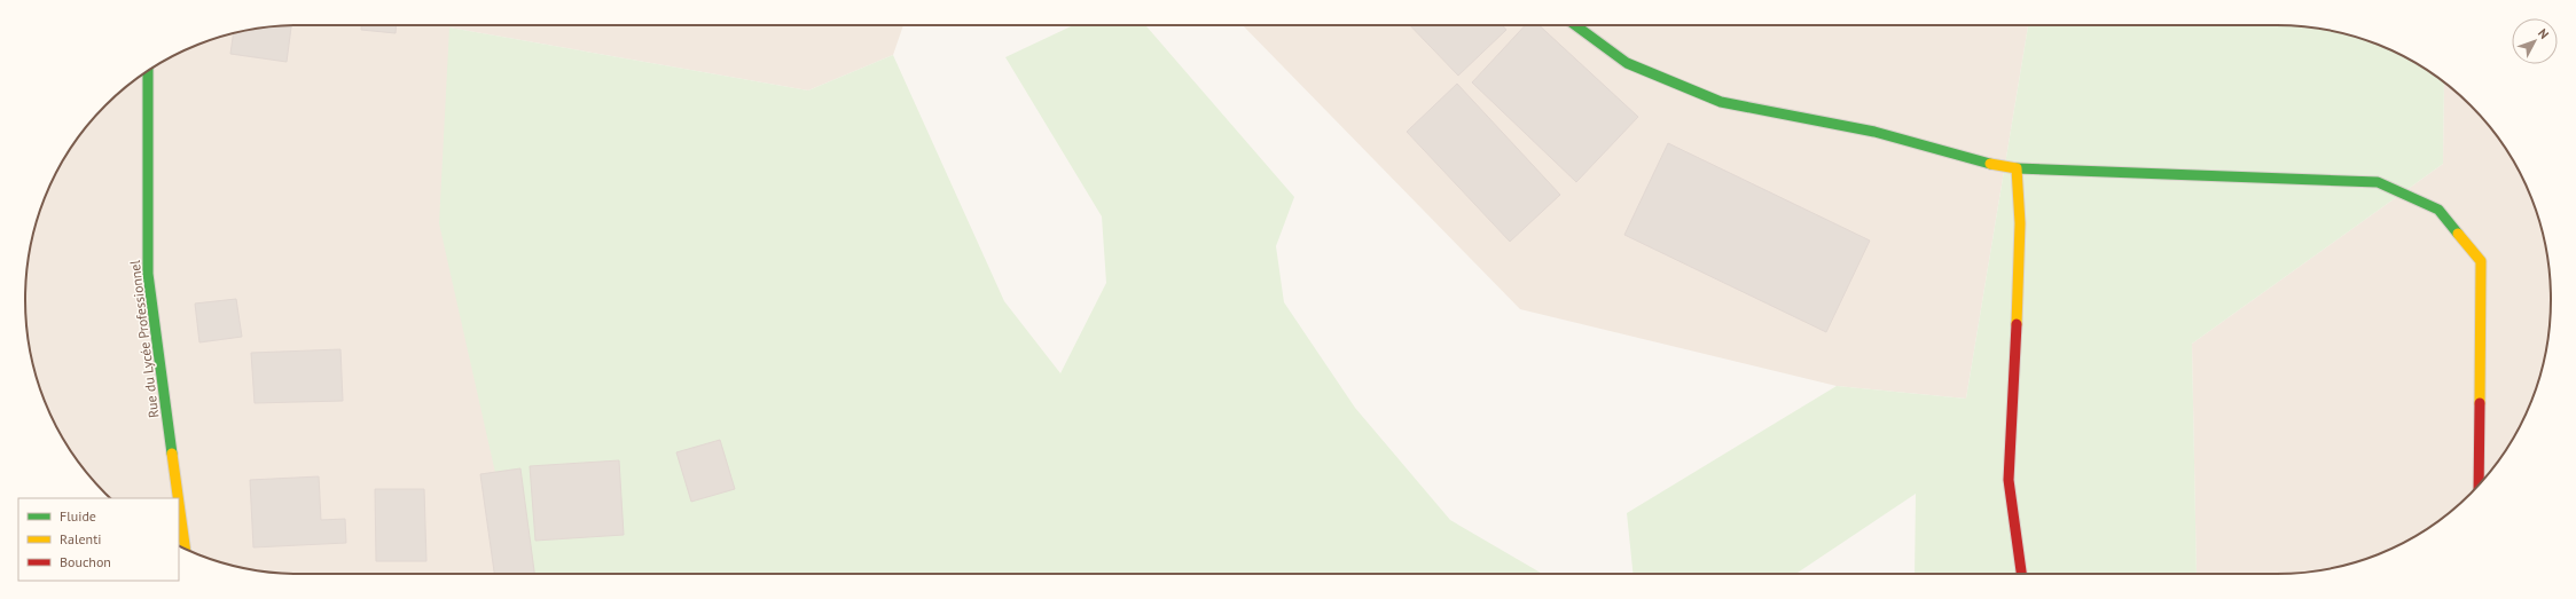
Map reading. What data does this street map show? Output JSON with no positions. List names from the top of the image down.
{
  "streets": {
    "street": ["Rue du Lycée Professionnel"]
  },
  "legend": ["Fluide", "Ralenti", "Bouchon"],
  "north": "top right"
}
